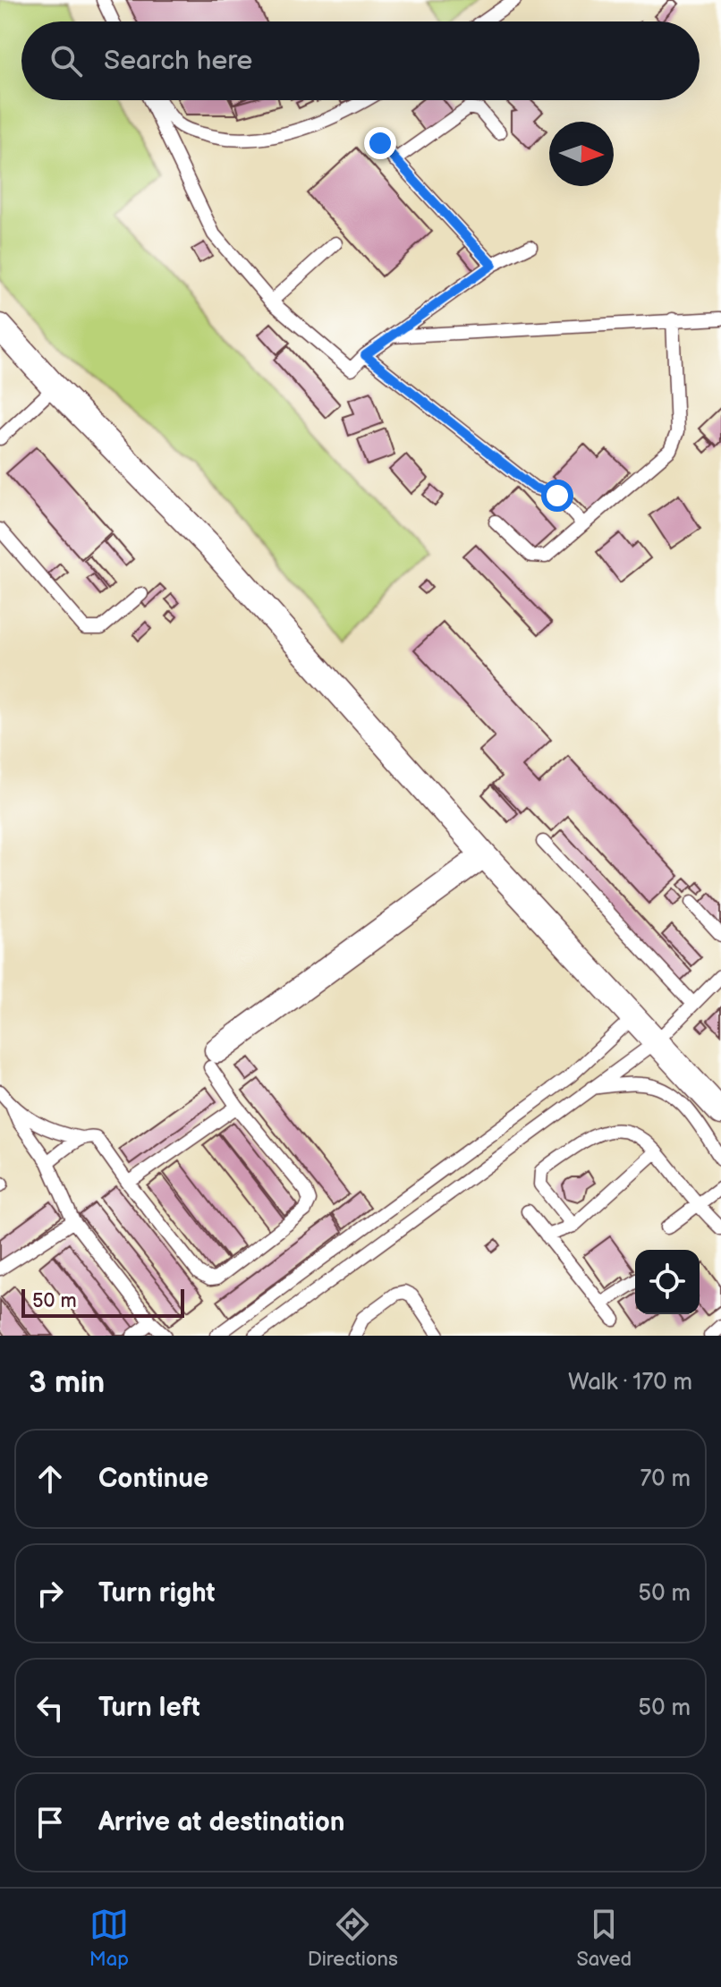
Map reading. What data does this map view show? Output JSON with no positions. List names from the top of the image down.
{
  "scale_bar": "50 m",
  "north": "right",
  "page": {
    "search": "Search here",
    "scale": "50 m",
    "heading": ["3 min", "Walk · 170 m"],
    "list": [
      ["Continue", "70 m"],
      ["Turn right", "50 m"],
      ["Turn left", "50 m"],
      "Arrive at destination"
    ],
    "nav": ["Map", "Directions", "Saved"]
  }
}
